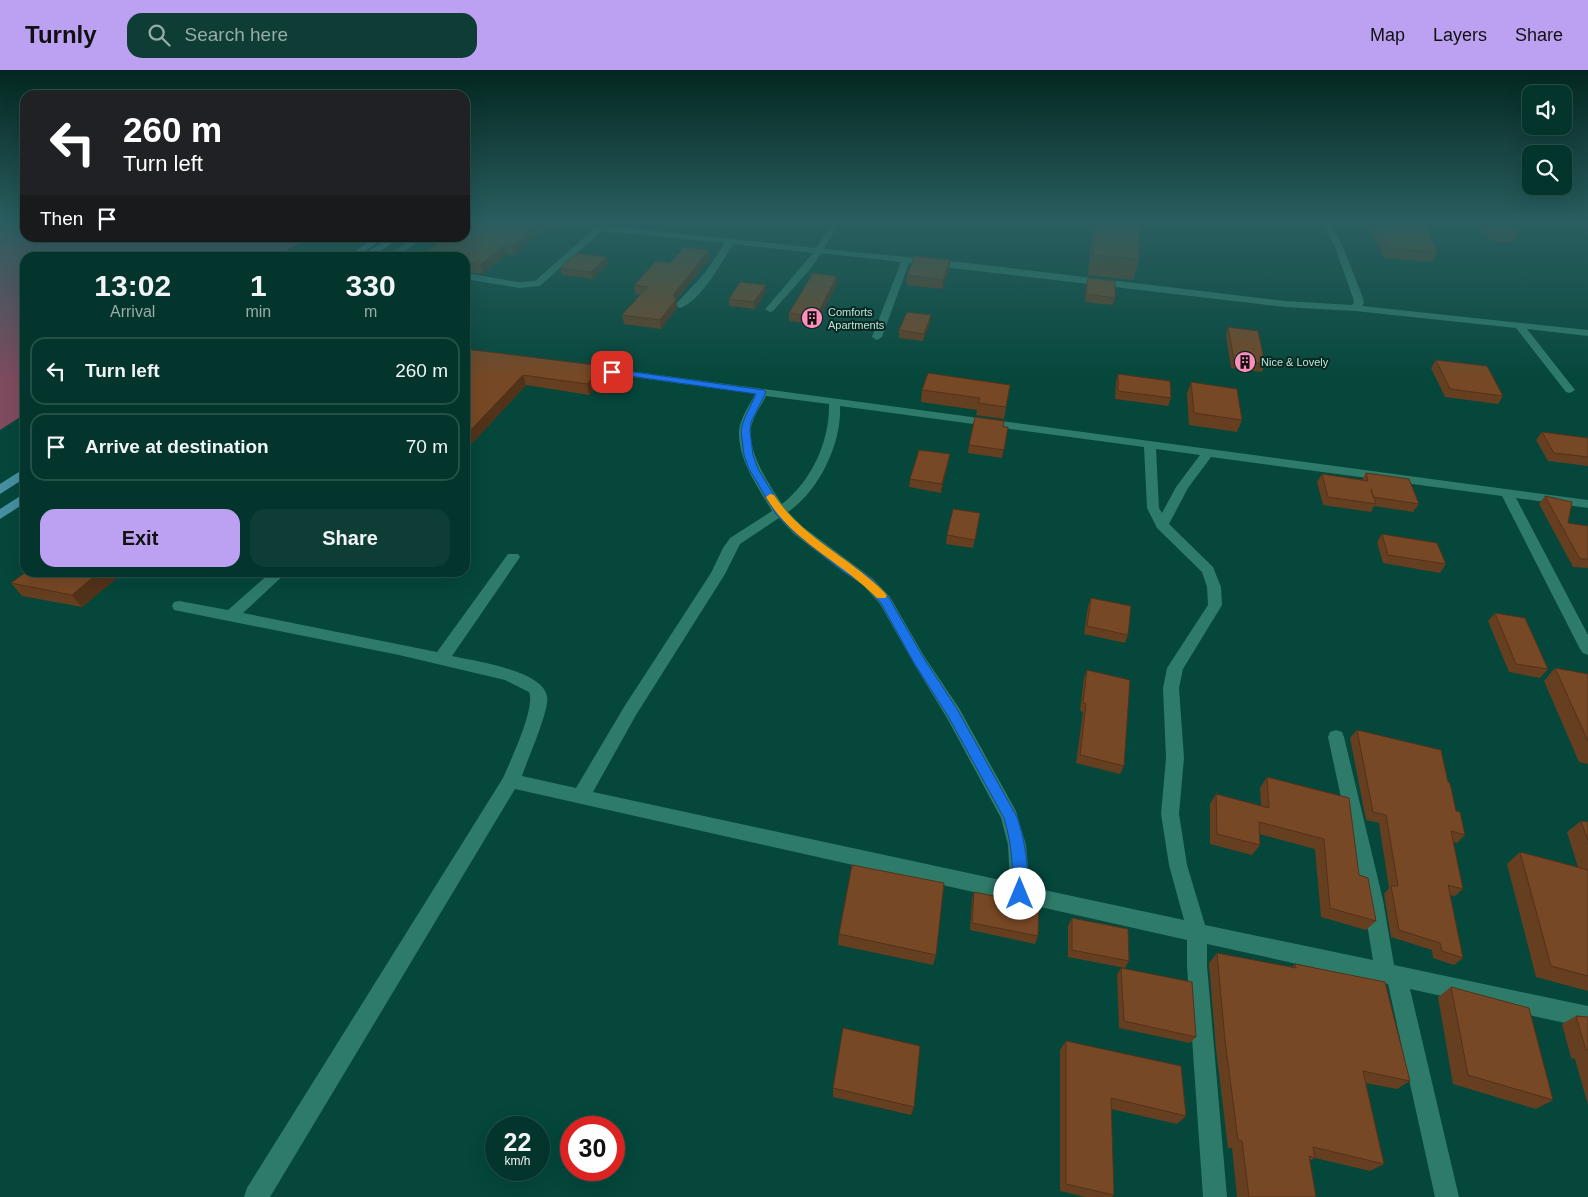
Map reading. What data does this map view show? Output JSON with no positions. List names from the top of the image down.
{
  "places": {
    "building": ["Comforts Apartments", "Nice & Lovely"]
  },
  "page": {
    "header": "Turnly",
    "search": "Search here",
    "nav": ["Map", "Layers", "Share"],
    "turn": ["260 m", "Turn left"],
    "then": "Then",
    "eta": [
      "13:02",
      "Arrival",
      "1",
      "min",
      "330",
      "m"
    ],
    "list": [
      {
        "name": "Turn left",
        "value": "260 m"
      },
      {
        "name": "Arrive at destination",
        "value": "70 m"
      }
    ],
    "buttons": ["Exit", "Share"],
    "speed": "22 km/h",
    "limit": "30"
  }
}
